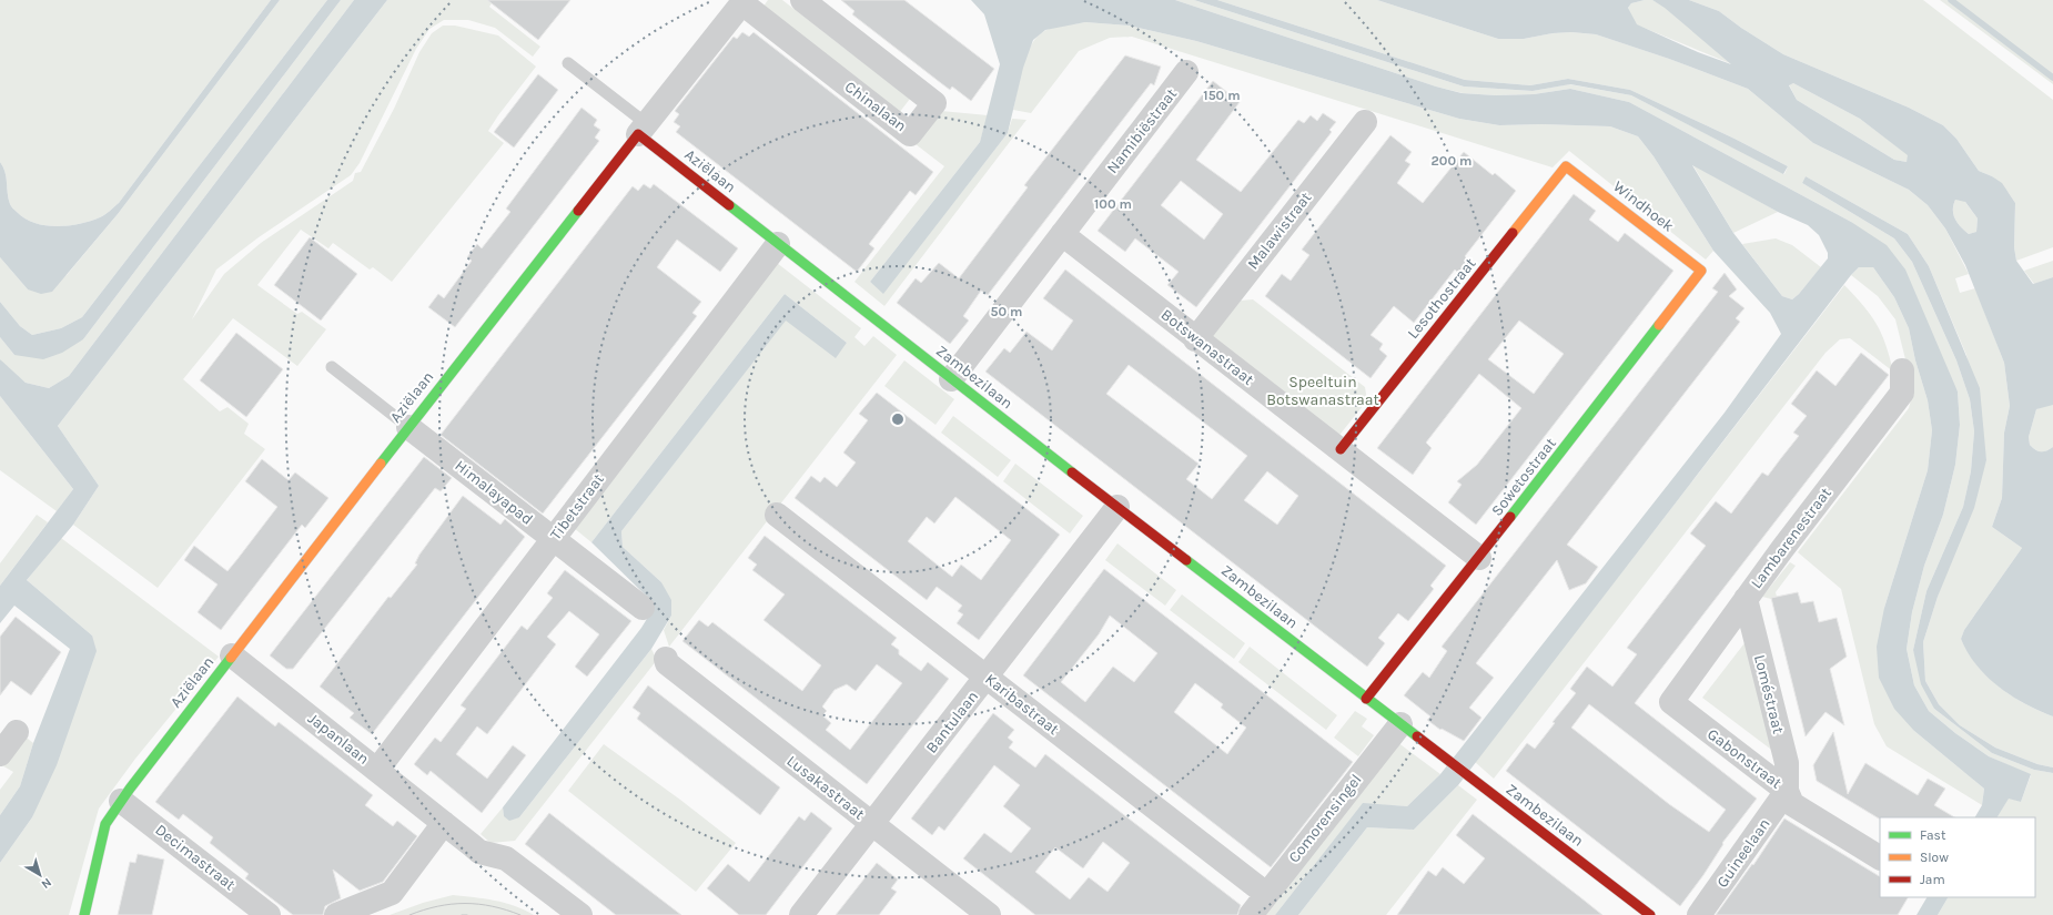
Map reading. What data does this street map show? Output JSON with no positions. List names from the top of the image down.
{
  "streets": {
    "street": [
      "Chinalaan",
      "Namibiëstraat",
      "Aziëlaan",
      "Windhoek",
      "Malawistraat",
      "Lesothostraat",
      "Botswanastraat",
      "Zambezilaan",
      "Sowetostraat",
      "Himalayapad",
      "Tibetstraat",
      "Lambarenestraat",
      "Loméstraat",
      "Karibastraat",
      "Bantulaan",
      "Japanlaan",
      "Gabonstraat",
      "Lusakastraat",
      "Comorensingel",
      "Guineelaan",
      "Decimastraat"
    ]
  },
  "crossings": [
    ["Chinalaan", "Aziëlaan"],
    ["Namibiëstraat", "Botswanastraat"],
    ["Namibiëstraat", "Zambezilaan"],
    ["Aziëlaan", "Zambezilaan"],
    ["Aziëlaan", "Himalayapad"],
    ["Aziëlaan", "Tibetstraat"],
    ["Aziëlaan", "Japanlaan"],
    ["Aziëlaan", "Decimastraat"],
    ["Windhoek", "Lesothostraat"],
    ["Windhoek", "Sowetostraat"],
    ["Malawistraat", "Botswanastraat"],
    ["Lesothostraat", "Botswanastraat"],
    ["Botswanastraat", "Sowetostraat"],
    ["Zambezilaan", "Sowetostraat"],
    ["Zambezilaan", "Bantulaan"],
    ["Zambezilaan", "Comorensingel"],
    ["Himalayapad", "Tibetstraat"],
    ["Tibetstraat", "Japanlaan"],
    ["Lambarenestraat", "Loméstraat"],
    ["Lambarenestraat", "Gabonstraat"],
    ["Loméstraat", "Gabonstraat"],
    ["Loméstraat", "Guineelaan"],
    ["Karibastraat", "Bantulaan"],
    ["Karibastraat", "Comorensingel"],
    ["Bantulaan", "Lusakastraat"],
    ["Gabonstraat", "Guineelaan"]
  ],
  "parks": ["Speeltuin Botswanastraat"],
  "legend": ["Fast", "Slow", "Jam"],
  "north": "bottom right",
  "rings": [
    "150 m",
    "200 m",
    "100 m",
    "50 m"
  ]
}
